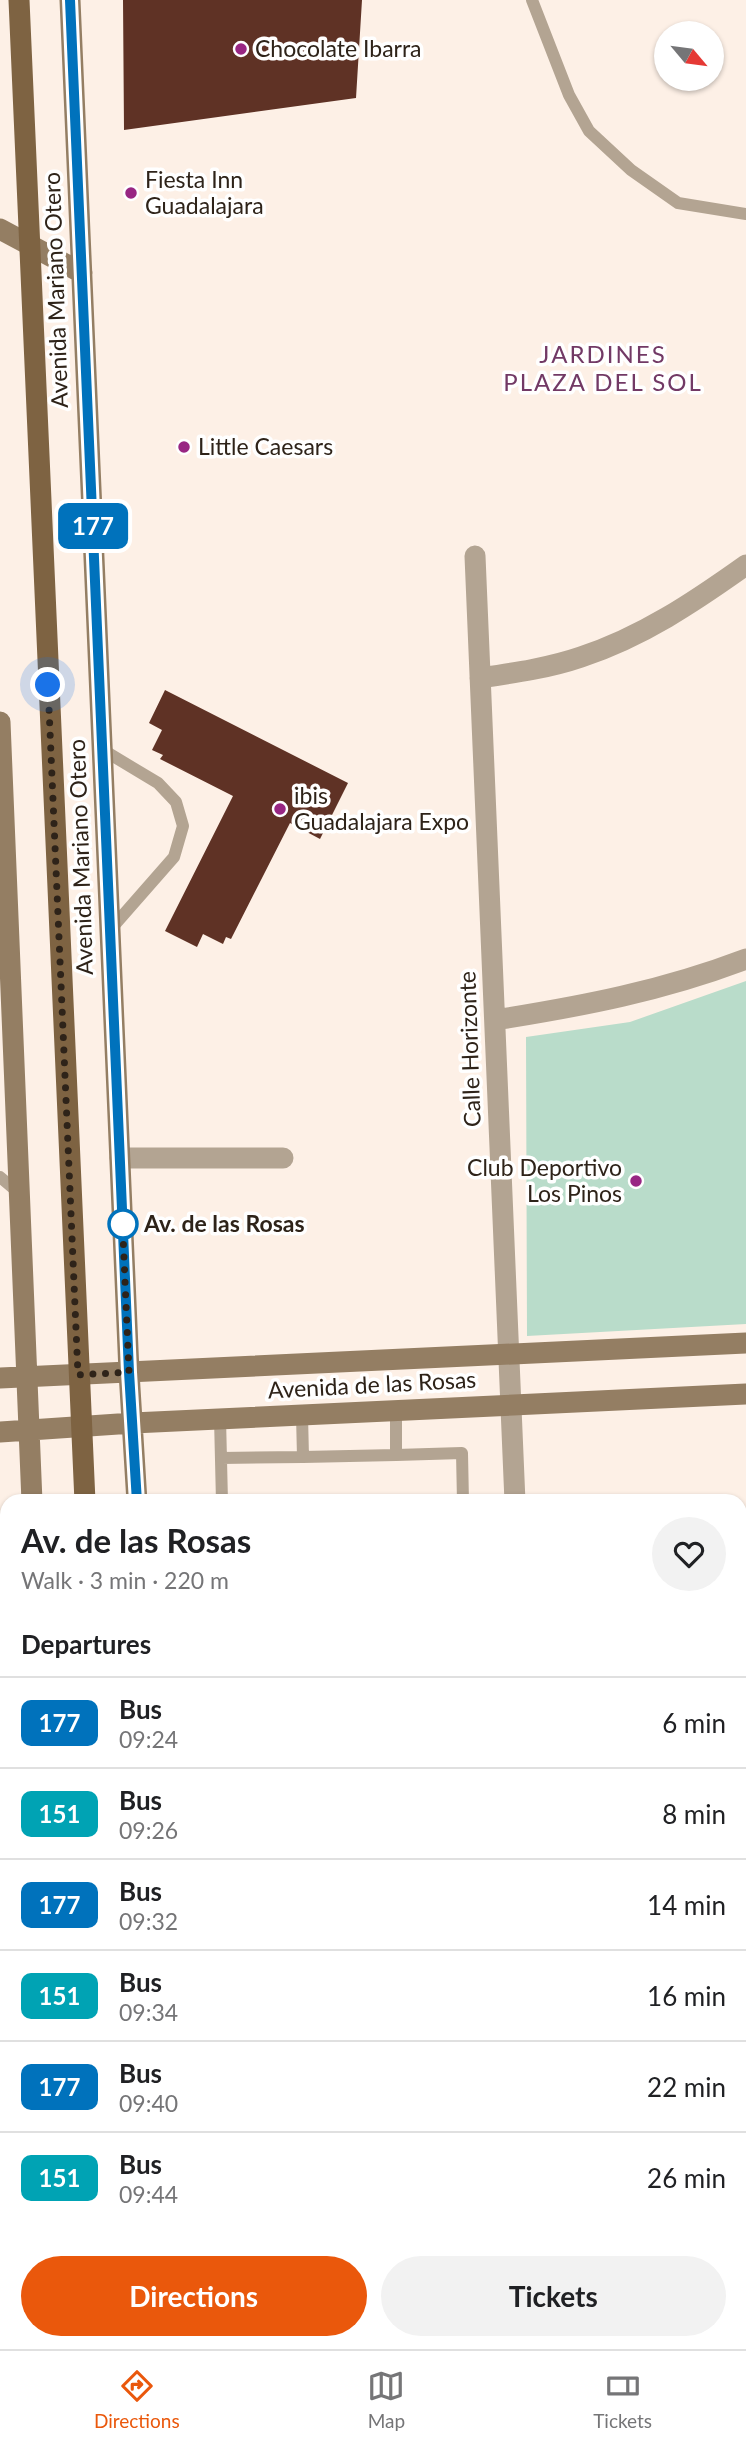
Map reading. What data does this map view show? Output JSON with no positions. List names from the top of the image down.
{
  "streets": {
    "main road": ["Avenida Mariano Otero", "Avenida de las Rosas"],
    "street": ["Calle Horizonte"]
  },
  "crossings": [
    ["Avenida Mariano Otero", "Avenida de las Rosas"],
    ["Calle Horizonte", "Avenida de las Rosas"]
  ],
  "districts": ["JARDINES PLAZA DEL SOL"],
  "places": [
    "Chocolate Ibarra",
    "Fiesta Inn Guadalajara",
    "Little Caesars",
    "ibis Guadalajara Expo",
    "Club Deportivo Los Pinos",
    "Av. de las Rosas"
  ],
  "lines": ["bus line 177"],
  "north": "bottom right",
  "page": {
    "on_map": "177",
    "heading": [
      ["Av. de las Rosas", "Walk · 3 min · 220 m"],
      "Departures"
    ],
    "list": [
      {
        "mark": "177",
        "name": "Bus",
        "note": "09:24",
        "value": "6 min"
      },
      {
        "mark": "151",
        "name": "Bus",
        "note": "09:26",
        "value": "8 min"
      },
      {
        "mark": "177",
        "name": "Bus",
        "note": "09:32",
        "value": "14 min"
      },
      {
        "mark": "151",
        "name": "Bus",
        "note": "09:34",
        "value": "16 min"
      },
      {
        "mark": "177",
        "name": "Bus",
        "note": "09:40",
        "value": "22 min"
      },
      {
        "mark": "151",
        "name": "Bus",
        "note": "09:44",
        "value": "26 min"
      }
    ],
    "buttons": ["Directions", "Tickets"],
    "tabs": ["Directions", "Map", "Tickets"]
  }
}
